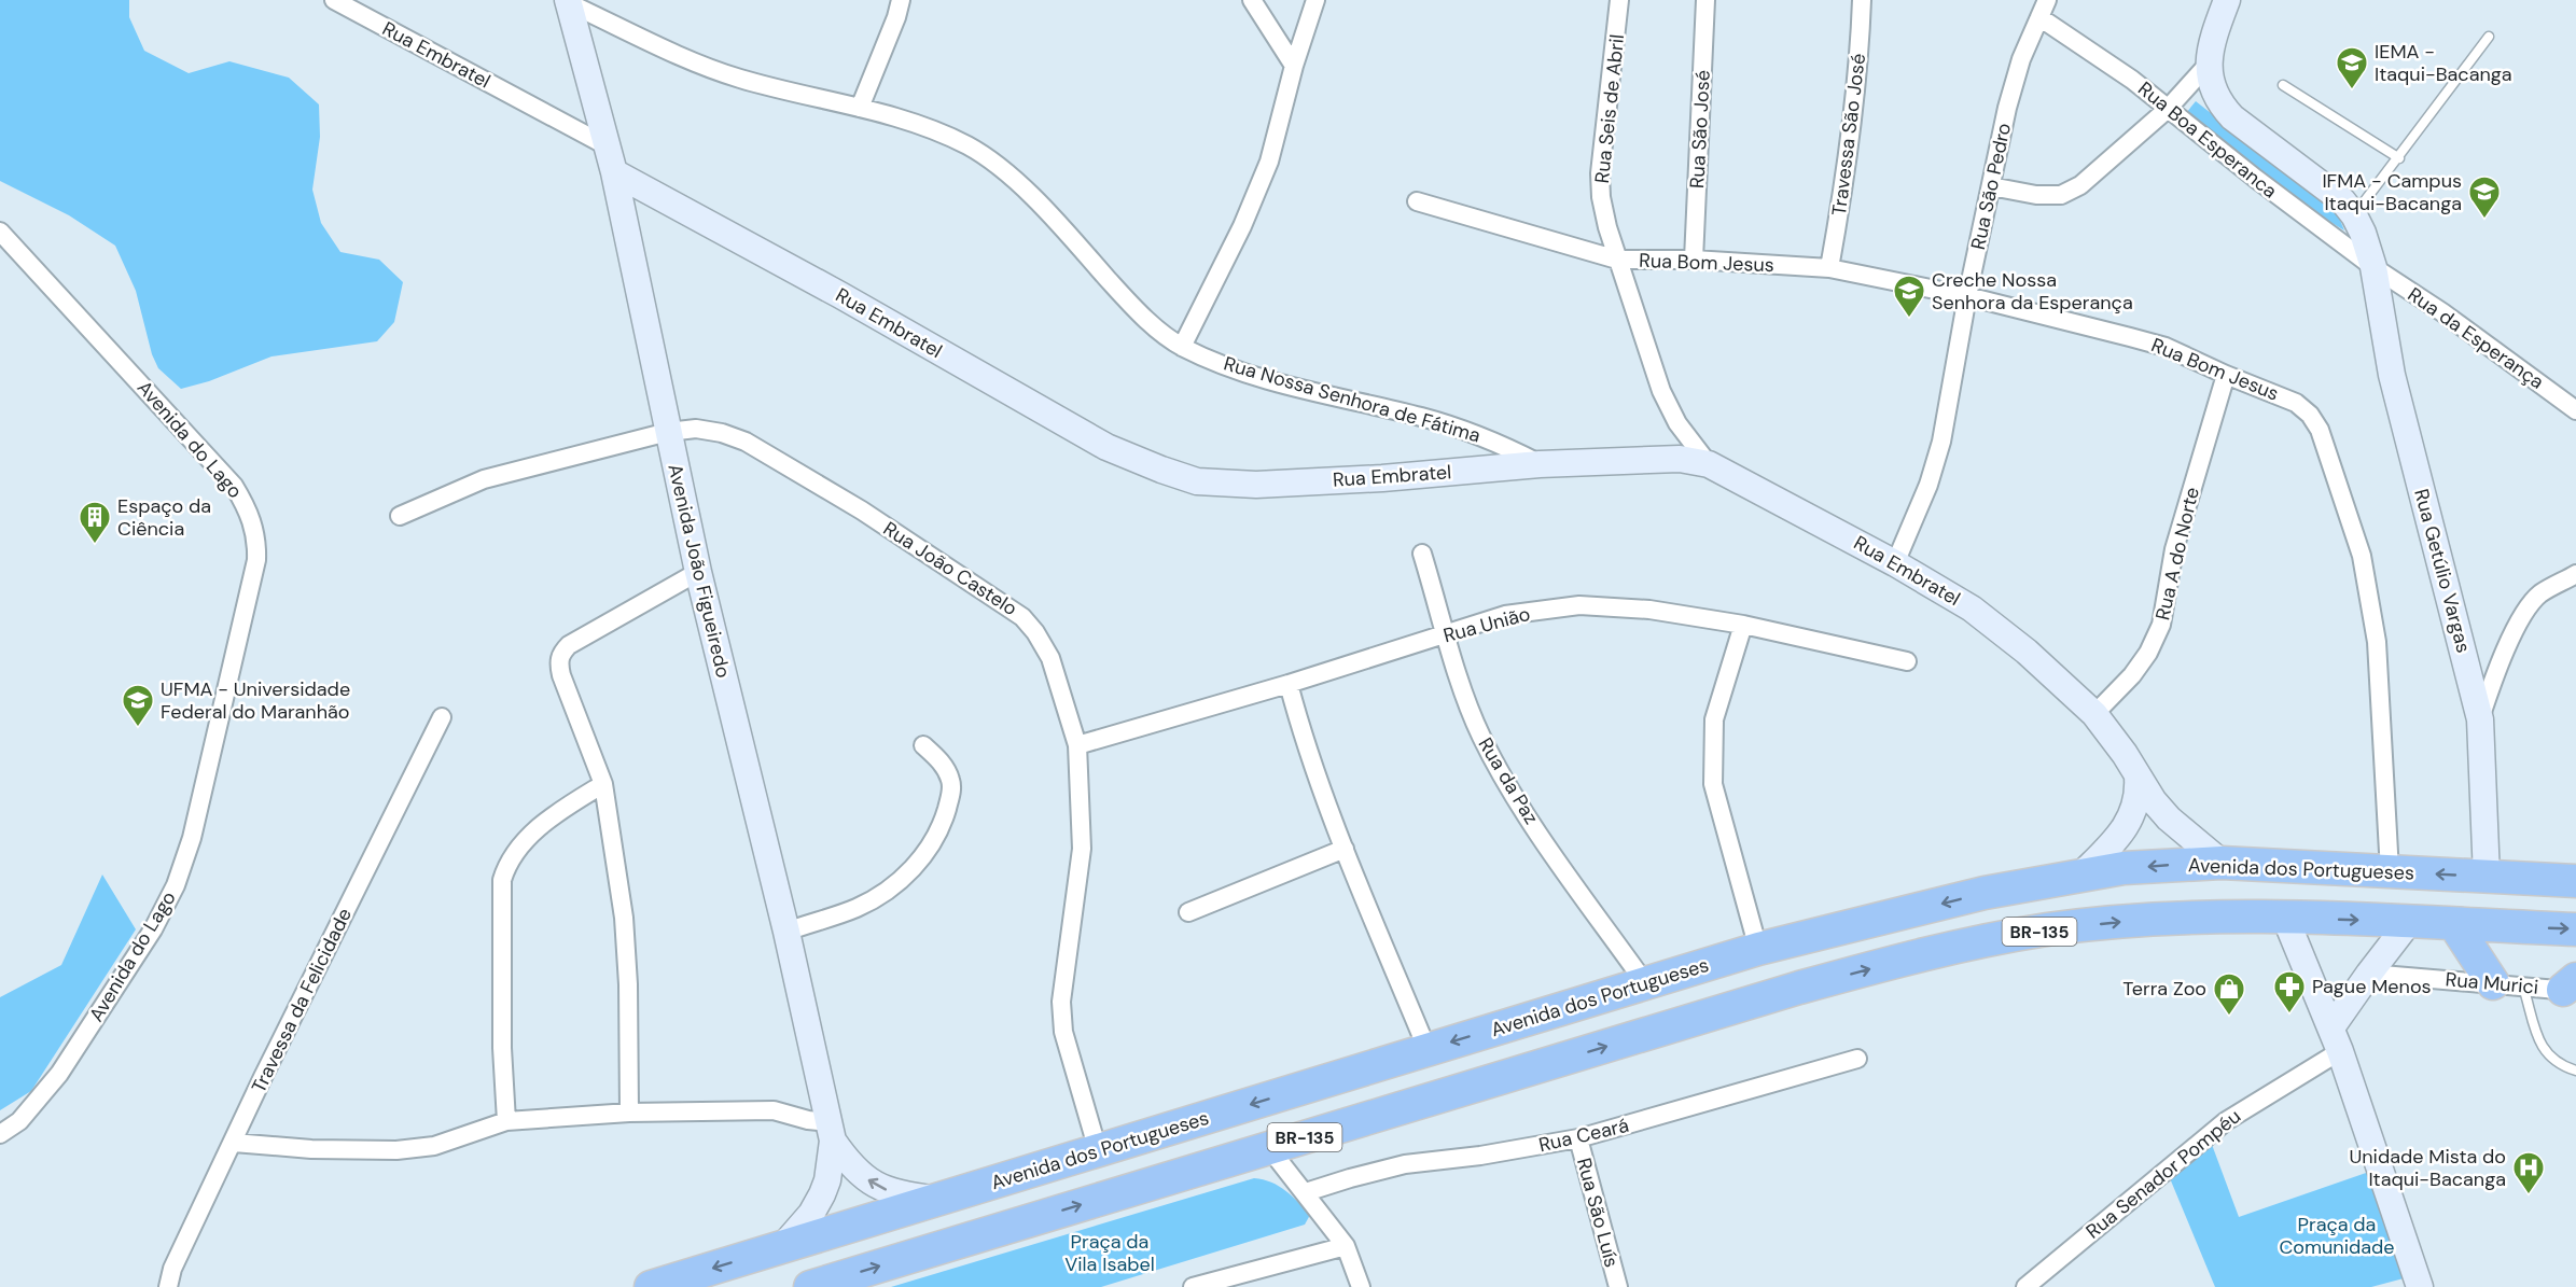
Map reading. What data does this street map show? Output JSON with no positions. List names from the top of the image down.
{
  "streets": {
    "highway": ["Avenida dos Portugueses", "BR-135"],
    "street": [
      "Rua Embratel",
      "Rua Seis de Abril",
      "Rua São José",
      "Travessa São José",
      "Rua Boa Esperanca",
      "Rua São Pedro",
      "Rua Bom Jesus",
      "Rua da Esperança",
      "Rua Nossa Senhora de Fátima",
      "Avenida do Lago",
      "Rua A do Norte",
      "Rua João Castelo",
      "Avenida João Figueiredo",
      "Rua Getúlio Vargas",
      "Rua União",
      "Rua da Paz",
      "Rua Murici",
      "Travessa da Felicidade",
      "Rua Ceará",
      "Rua Senador Pompéu",
      "Rua São Luís"
    ]
  },
  "crossings": [
    ["Rua Embratel", "Rua Seis de Abril"],
    ["Rua Embratel", "Rua São Pedro"],
    ["Rua Embratel", "Rua Nossa Senhora de Fátima"],
    ["Rua Embratel", "Rua A do Norte"],
    ["Rua Embratel", "Avenida João Figueiredo"],
    ["Rua Embratel", "Avenida dos Portugueses"],
    ["Rua Seis de Abril", "Rua Bom Jesus"],
    ["Rua São José", "Rua Bom Jesus"],
    ["Travessa São José", "Rua Bom Jesus"],
    ["Rua Boa Esperanca", "Rua São Pedro"],
    ["Rua Boa Esperanca", "Rua da Esperança"],
    ["Rua Boa Esperanca", "Rua Getúlio Vargas"],
    ["Rua São Pedro", "Rua Bom Jesus"],
    ["Rua Bom Jesus", "Rua A do Norte"],
    ["Rua Bom Jesus", "Avenida dos Portugueses"],
    ["Rua da Esperança", "Rua Getúlio Vargas"],
    ["Rua Nossa Senhora de Fátima", "Avenida João Figueiredo"],
    ["Rua João Castelo", "Avenida João Figueiredo"],
    ["Rua João Castelo", "Rua União"],
    ["Rua João Castelo", "Avenida dos Portugueses"],
    ["Avenida João Figueiredo", "Avenida dos Portugueses"],
    ["Rua Getúlio Vargas", "Avenida dos Portugueses"],
    ["Rua União", "Rua da Paz"],
    ["Rua da Paz", "Avenida dos Portugueses"],
    ["Rua Ceará", "Rua São Luís"]
  ],
  "parks": ["Praça da Comunidade", "Praça da Vila Isabel"],
  "places": {
    "school or university": [
      "IEMA - Itaqui-Bacanga",
      "IFMA - Campus Itaqui-Bacanga",
      "Creche Nossa Senhora da Esperança",
      "UFMA - Universidade Federal do Maranhão"
    ],
    "building": ["Espaço da Ciência"],
    "pharmacy": ["Pague Menos"],
    "shop": ["Terra Zoo"],
    "hospital": ["Unidade Mista do Itaqui-Bacanga"]
  }
}
